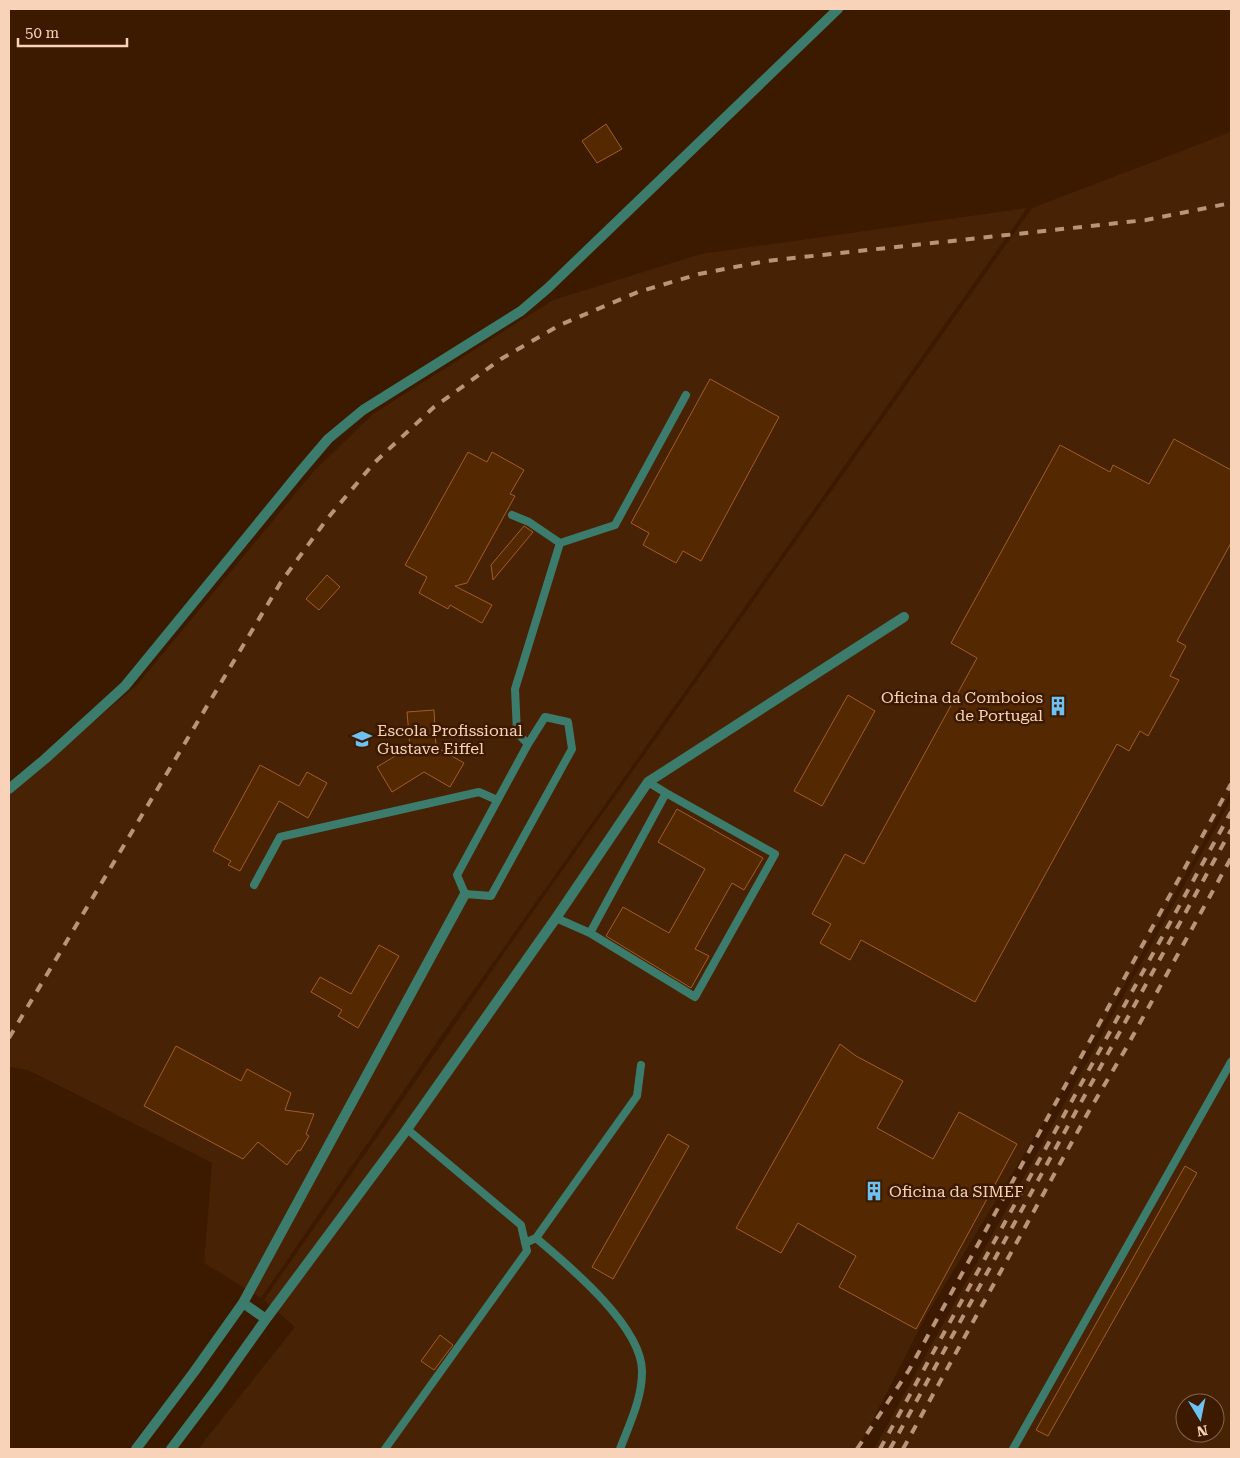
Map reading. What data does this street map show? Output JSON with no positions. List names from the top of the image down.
{
  "places": {
    "building": ["Oficina da Comboios de Portugal", "Oficina da SIMEF"],
    "school or university": ["Escola Profissional Gustave Eiffel"]
  },
  "scale_bar": "50 m",
  "north": "bottom"
}
